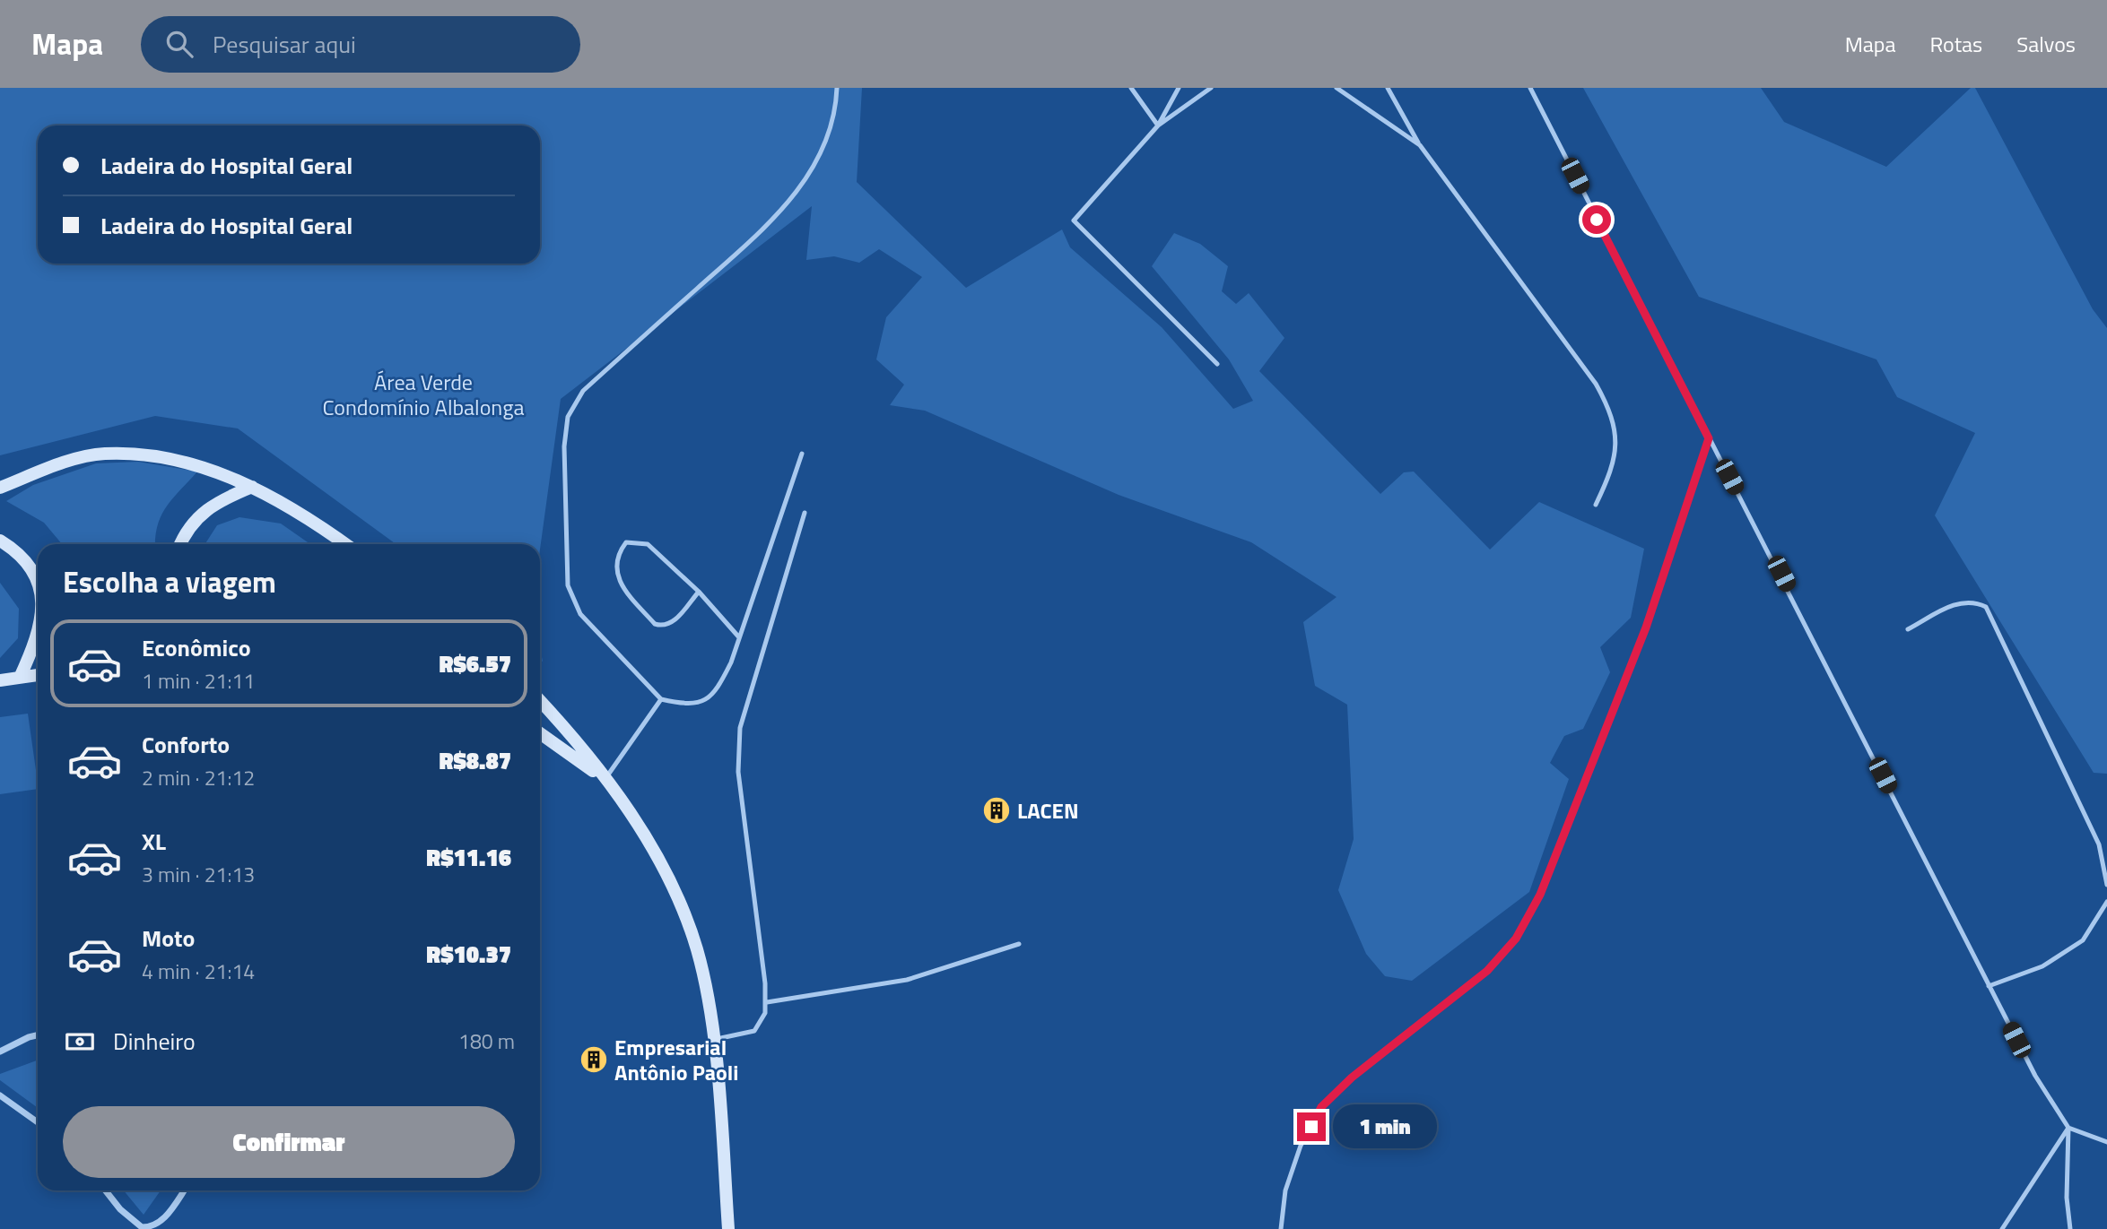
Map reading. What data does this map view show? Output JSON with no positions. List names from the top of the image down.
{
  "parks": ["Área Verde Condomínio Albalonga"],
  "places": {
    "building": ["LACEN", "Empresarial Antônio Paoli"]
  },
  "page": {
    "header": "Mapa",
    "search": "Pesquisar aqui",
    "nav": ["Mapa", "Rotas", "Salvos"],
    "banner": ["Ladeira do Hospital Geral", "Ladeira do Hospital Geral"],
    "heading": "Escolha a viagem",
    "list": [
      {
        "name": "Econômico",
        "note": "1 min · 21:11",
        "value": "R$6.57"
      },
      {
        "name": "Conforto",
        "note": "2 min · 21:12",
        "value": "R$8.87"
      },
      {
        "name": "XL",
        "note": "3 min · 21:13",
        "value": "R$11.16"
      },
      {
        "name": "Moto",
        "note": "4 min · 21:14",
        "value": "R$10.37"
      }
    ],
    "pay": ["Dinheiro", "180 m"],
    "buttons": "Confirmar",
    "bubble": "1 min"
  }
}
